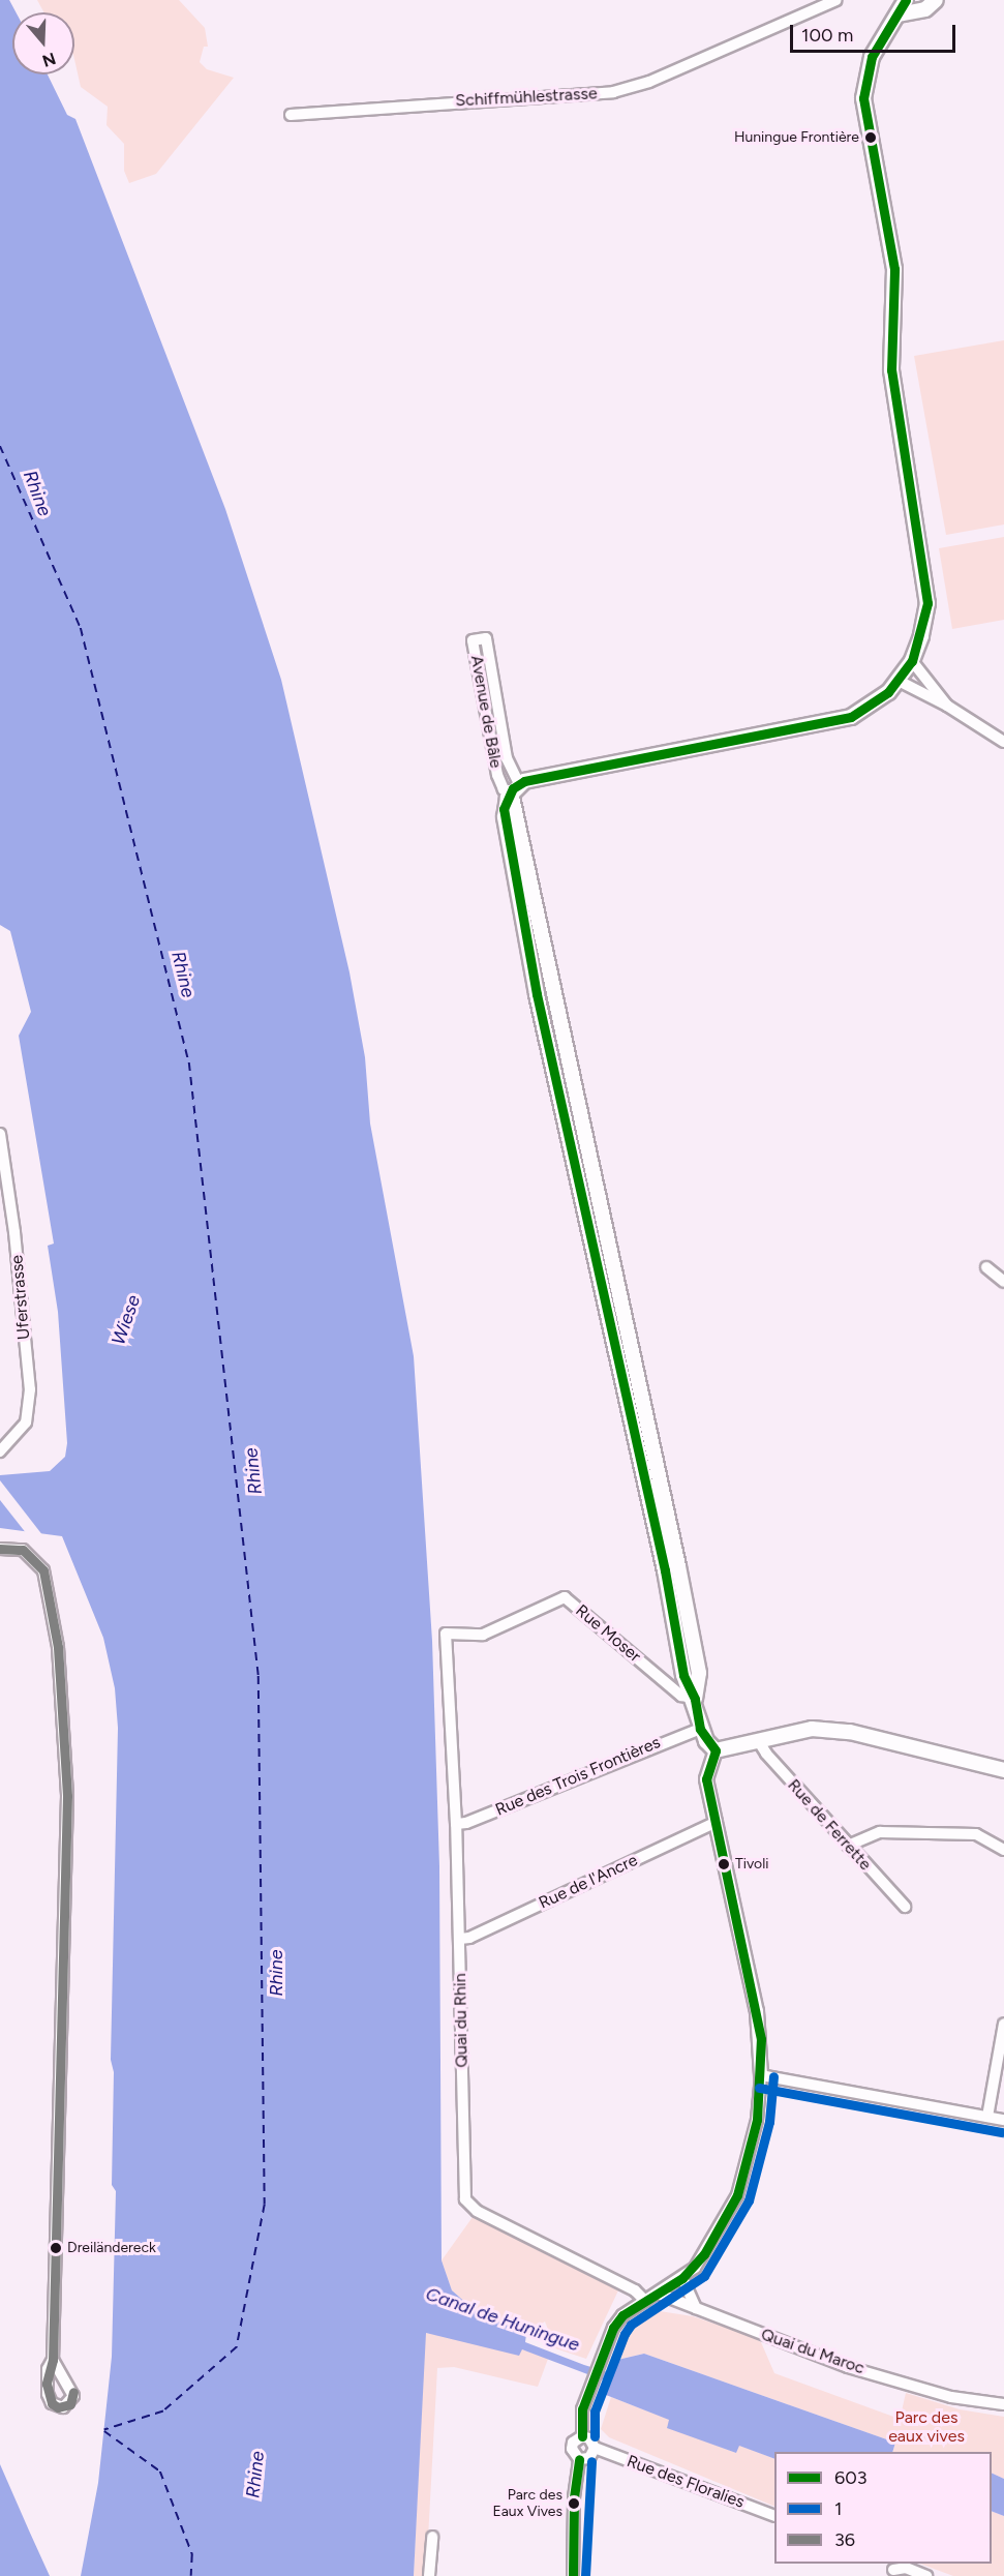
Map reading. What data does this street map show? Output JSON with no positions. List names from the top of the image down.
{
  "streets": {
    "main road": ["Avenue de Bâle"],
    "street": [
      "Schiffmühlestrasse",
      "Uferstrasse",
      "Rue Moser",
      "Rue des Trois Frontières",
      "Rue de Ferrette",
      "Rue de l'Ancre",
      "Quai du Rhin",
      "Quai du Maroc",
      "Rue des Floralies"
    ]
  },
  "crossings": [
    ["Avenue de Bâle", "Rue Moser"],
    ["Avenue de Bâle", "Rue des Trois Frontières"],
    ["Rue Moser", "Quai du Rhin"],
    ["Rue des Trois Frontières", "Quai du Rhin"],
    ["Rue de l'Ancre", "Quai du Rhin"]
  ],
  "water": ["Rhine", "Wiese", "Canal de Huningue"],
  "parks": ["Parc des eaux vives"],
  "places": [
    "Huningue Frontière",
    "Tivoli",
    "Dreiländereck",
    "Parc des Eaux Vives"
  ],
  "lines": ["transit line 603", "transit line 36", "transit line 1"],
  "legend": ["603", "1", "36"],
  "scale_bar": "100 m",
  "north": "bottom"
}
